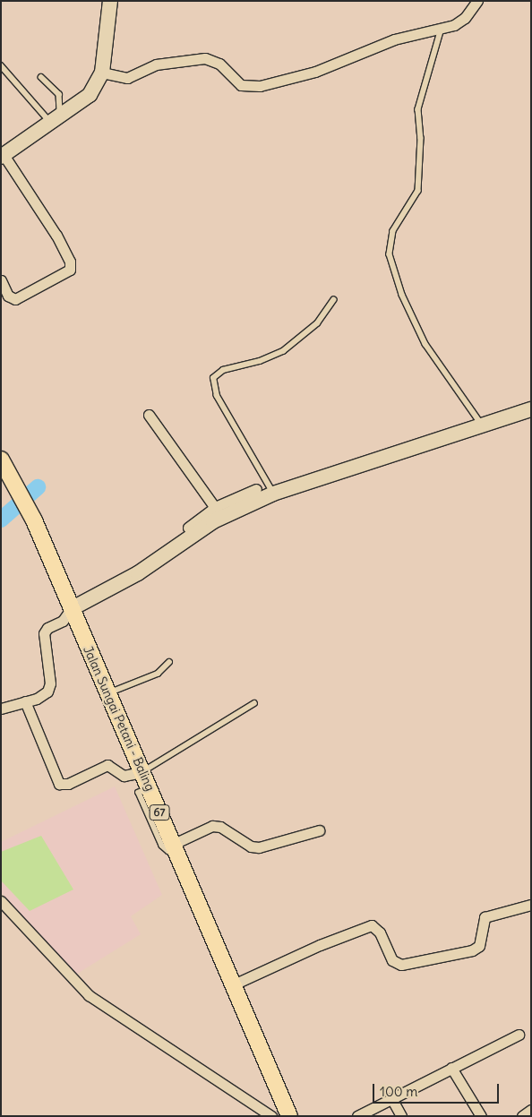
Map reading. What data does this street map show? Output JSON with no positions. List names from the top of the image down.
{
  "streets": {
    "main road": ["Jalan Sungai Petani - Baling", "67"]
  },
  "scale_bar": "100 m"
}
